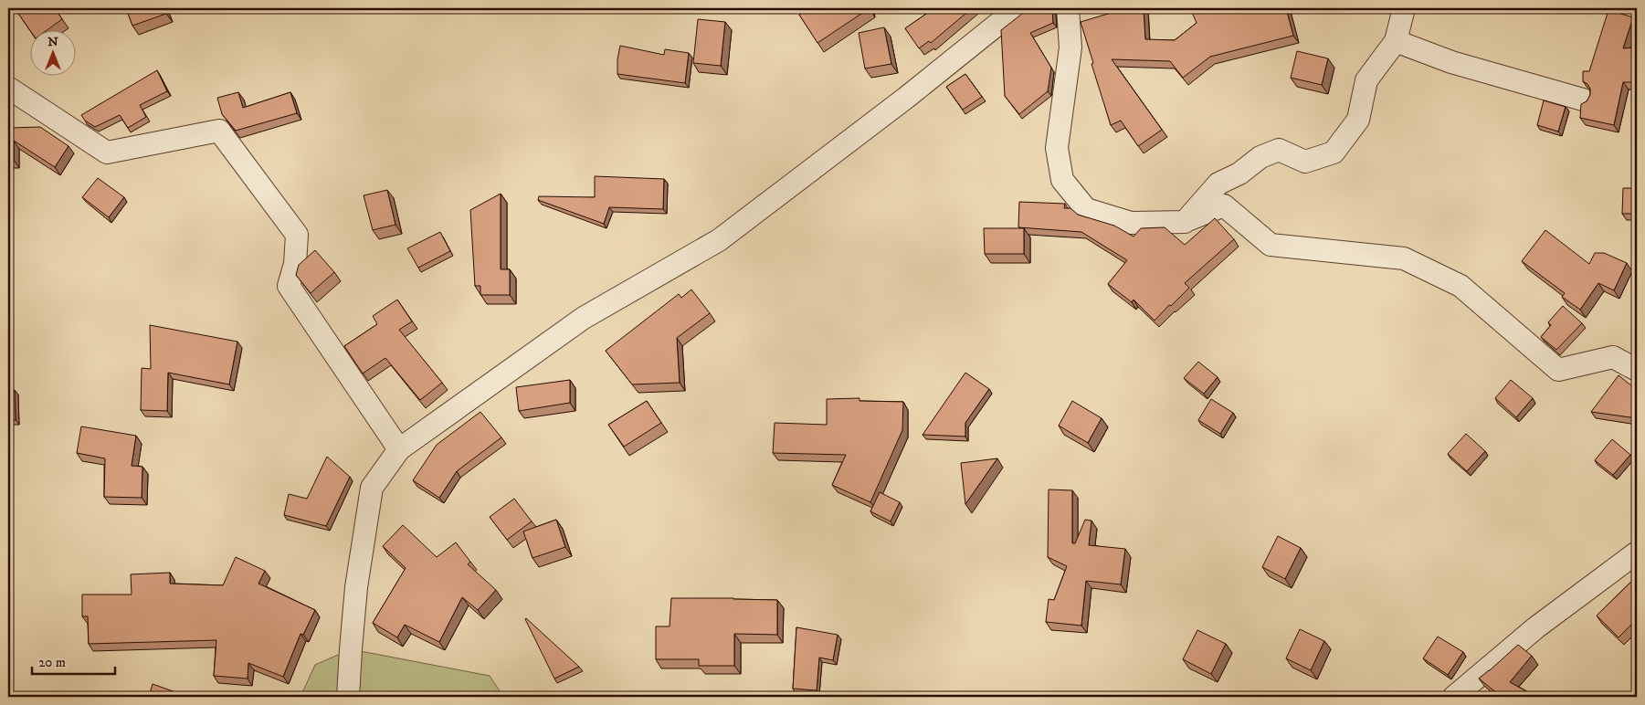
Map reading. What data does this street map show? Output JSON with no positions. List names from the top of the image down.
{
  "scale_bar": "20 m",
  "north": "top"
}
